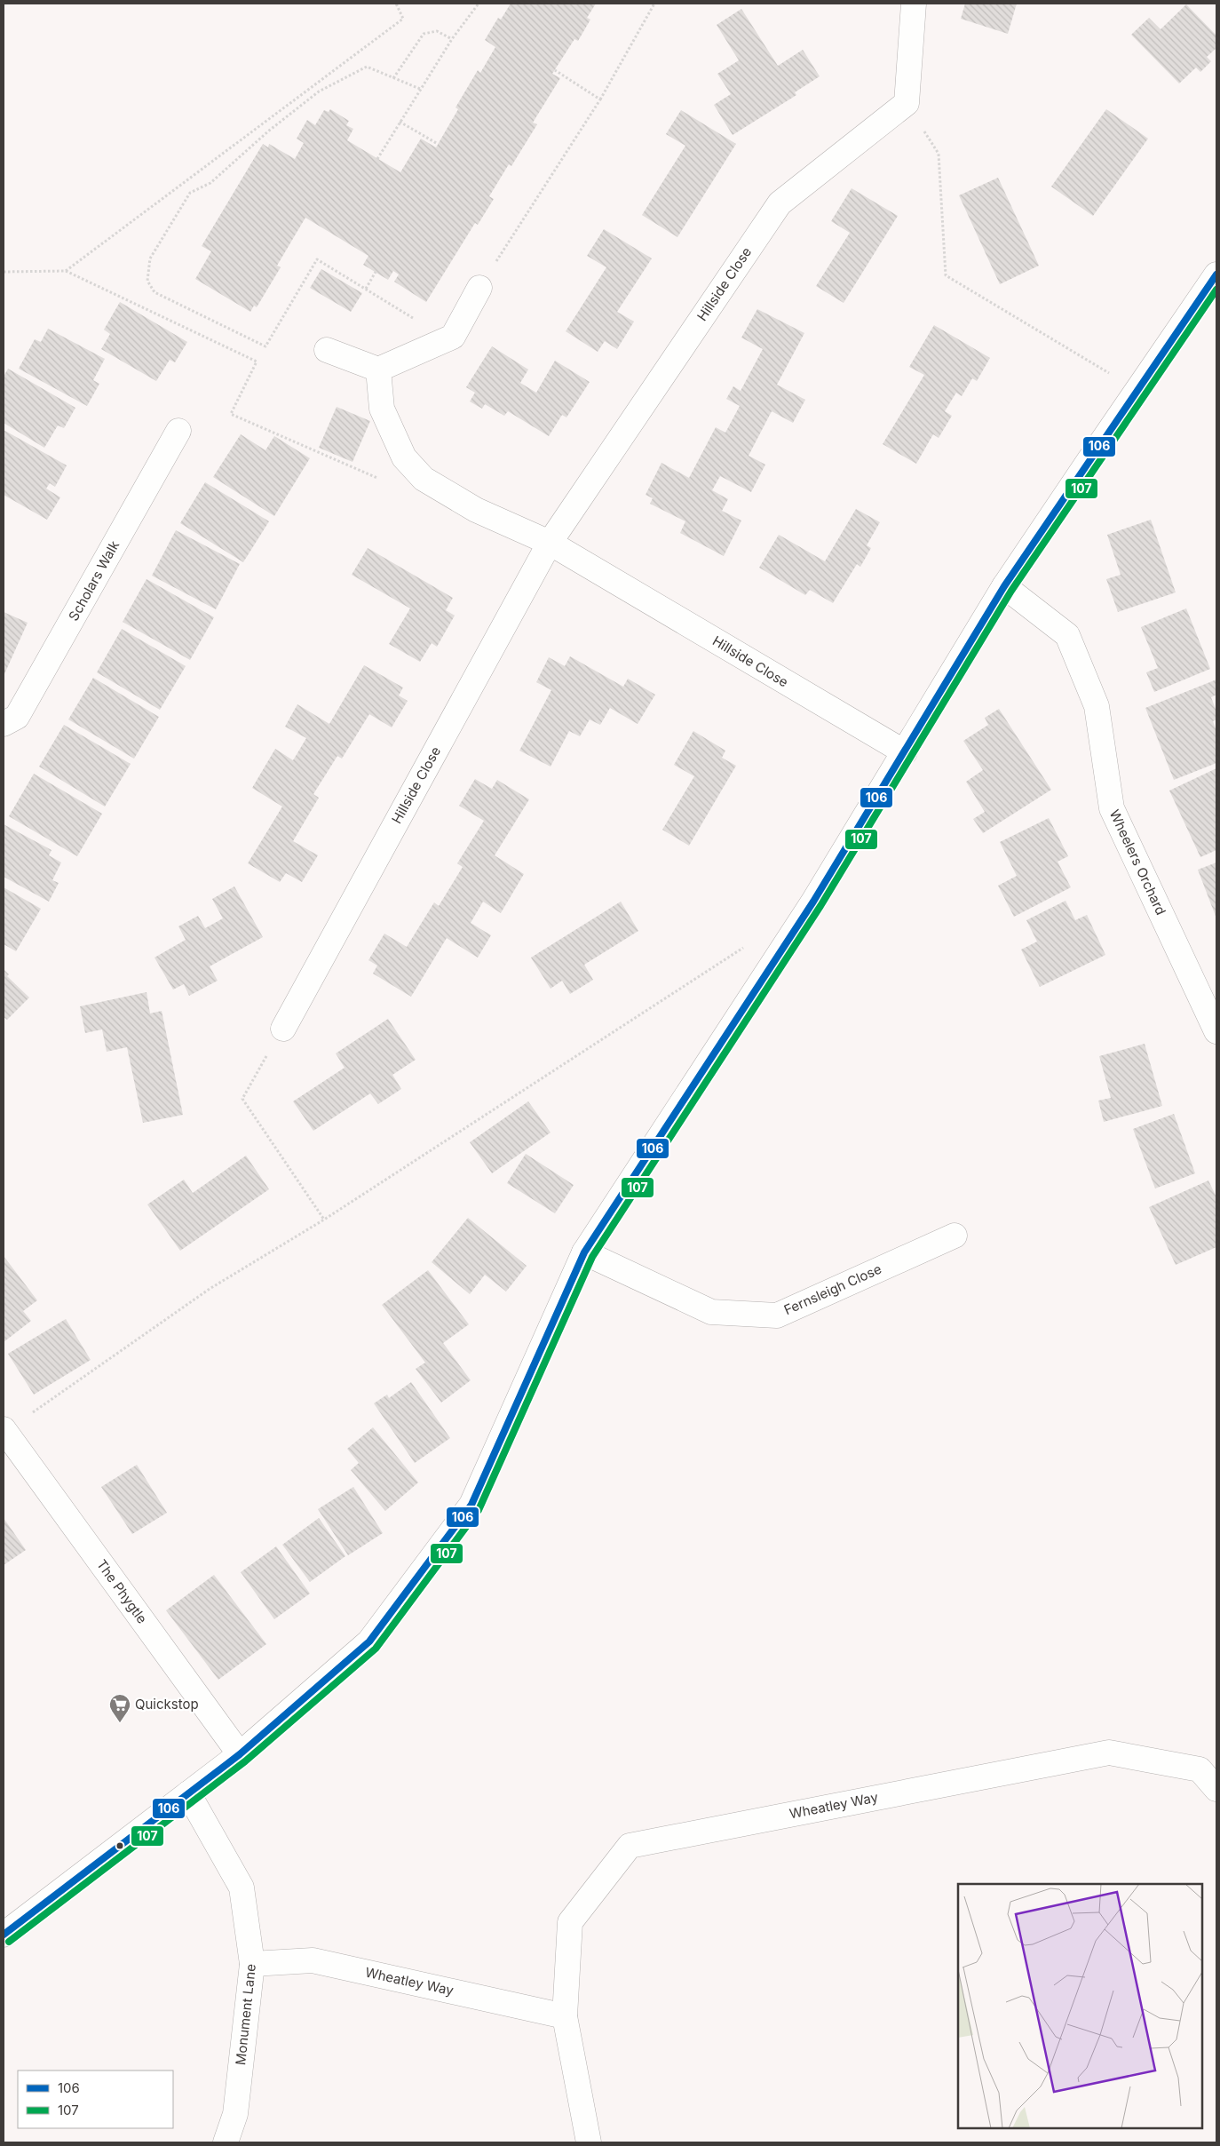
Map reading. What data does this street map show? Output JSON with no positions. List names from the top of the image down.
{
  "streets": {
    "street": [
      "Hillside Close",
      "Scholars Walk",
      "Wheelers Orchard",
      "Fernsleigh Close",
      "The Phygtle",
      "Wheatley Way",
      "Monument Lane"
    ]
  },
  "crossings": [
    ["Wheatley Way", "Monument Lane"]
  ],
  "places": {
    "supermarket": ["Quickstop"]
  },
  "lines": ["transit line 106", "transit line 107"],
  "legend": ["106", "107"]
}
